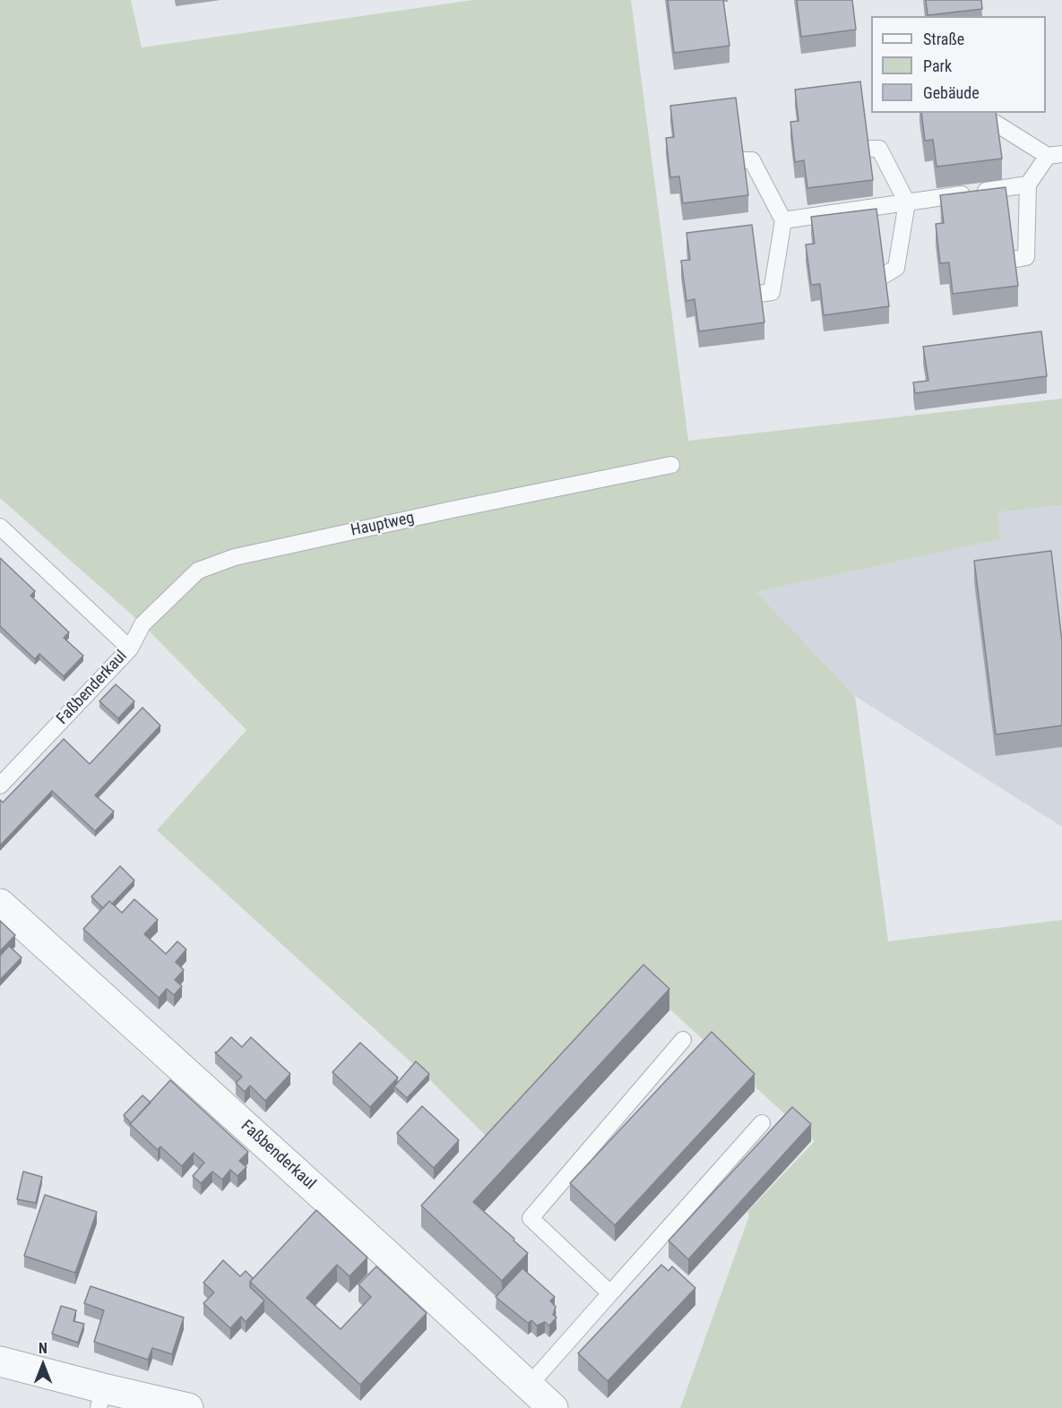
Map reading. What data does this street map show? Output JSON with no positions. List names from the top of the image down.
{
  "streets": {
    "street": ["Faßbenderkaul"],
    "lane": ["Hauptweg"]
  },
  "crossings": [
    ["Hauptweg", "Faßbenderkaul"]
  ],
  "legend": ["Straße", "Park", "Gebäude"],
  "north": "top"
}
